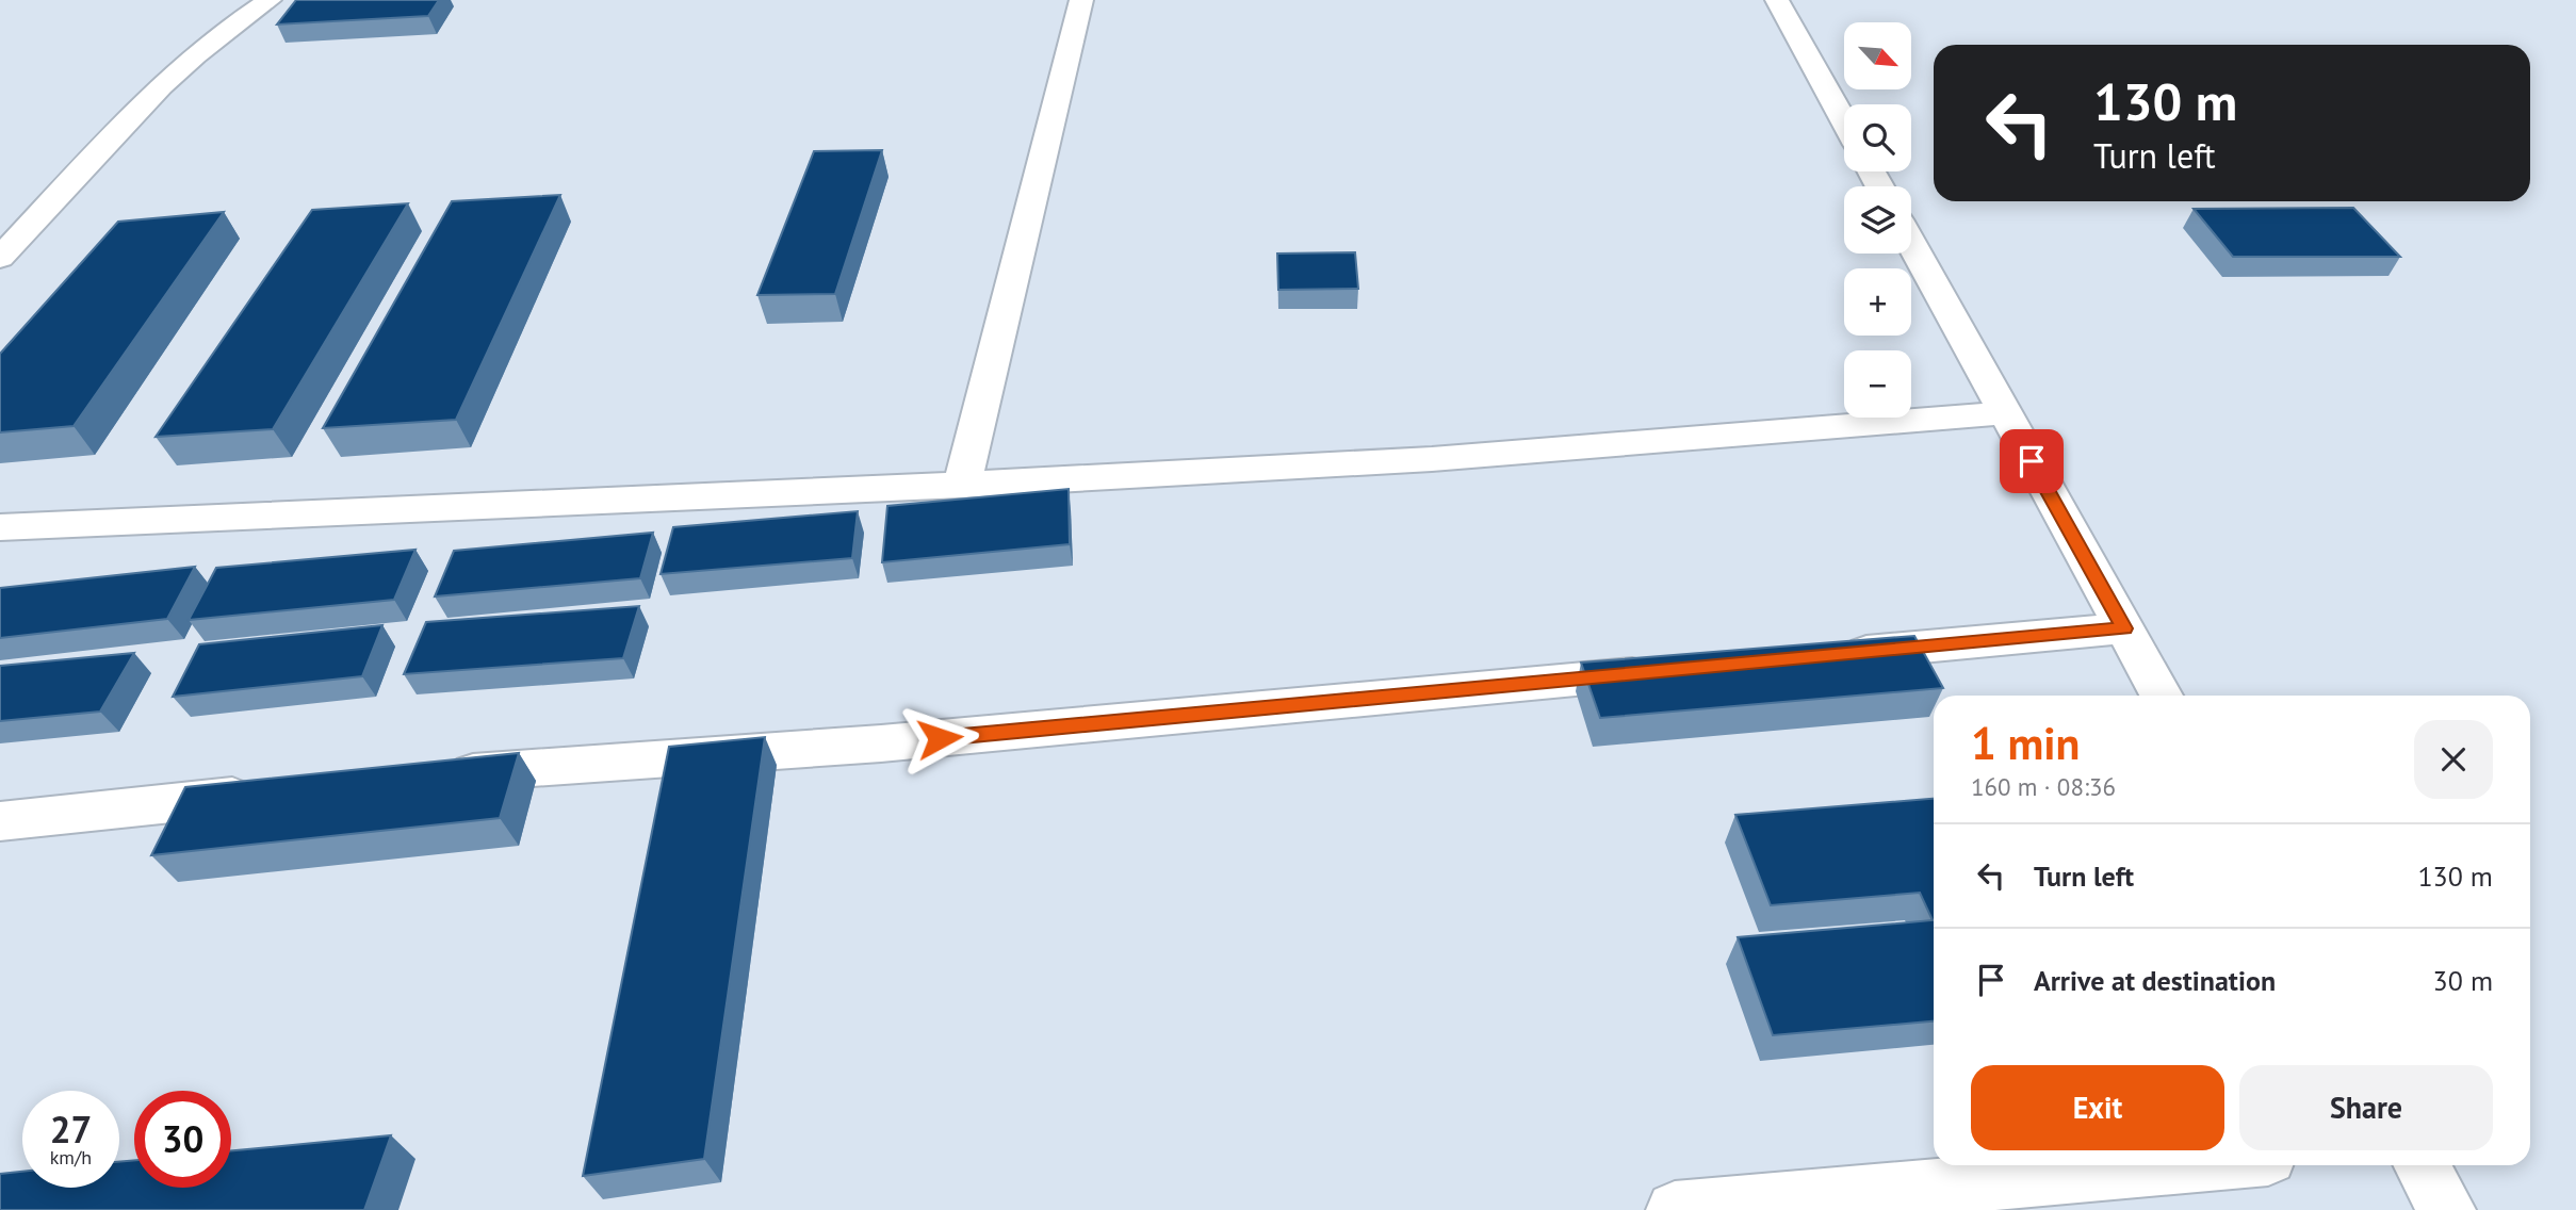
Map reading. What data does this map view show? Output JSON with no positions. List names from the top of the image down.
{
  "north": "bottom right",
  "page": {
    "map_buttons": ["+", "−"],
    "turn": ["130 m", "Turn left"],
    "heading": ["1 min", "160 m · 08:36"],
    "list": [
      {
        "name": "Turn left",
        "value": "130 m"
      },
      {
        "name": "Arrive at destination",
        "value": "30 m"
      }
    ],
    "buttons": ["Exit", "Share"],
    "speed": "27 km/h",
    "limit": "30"
  }
}
